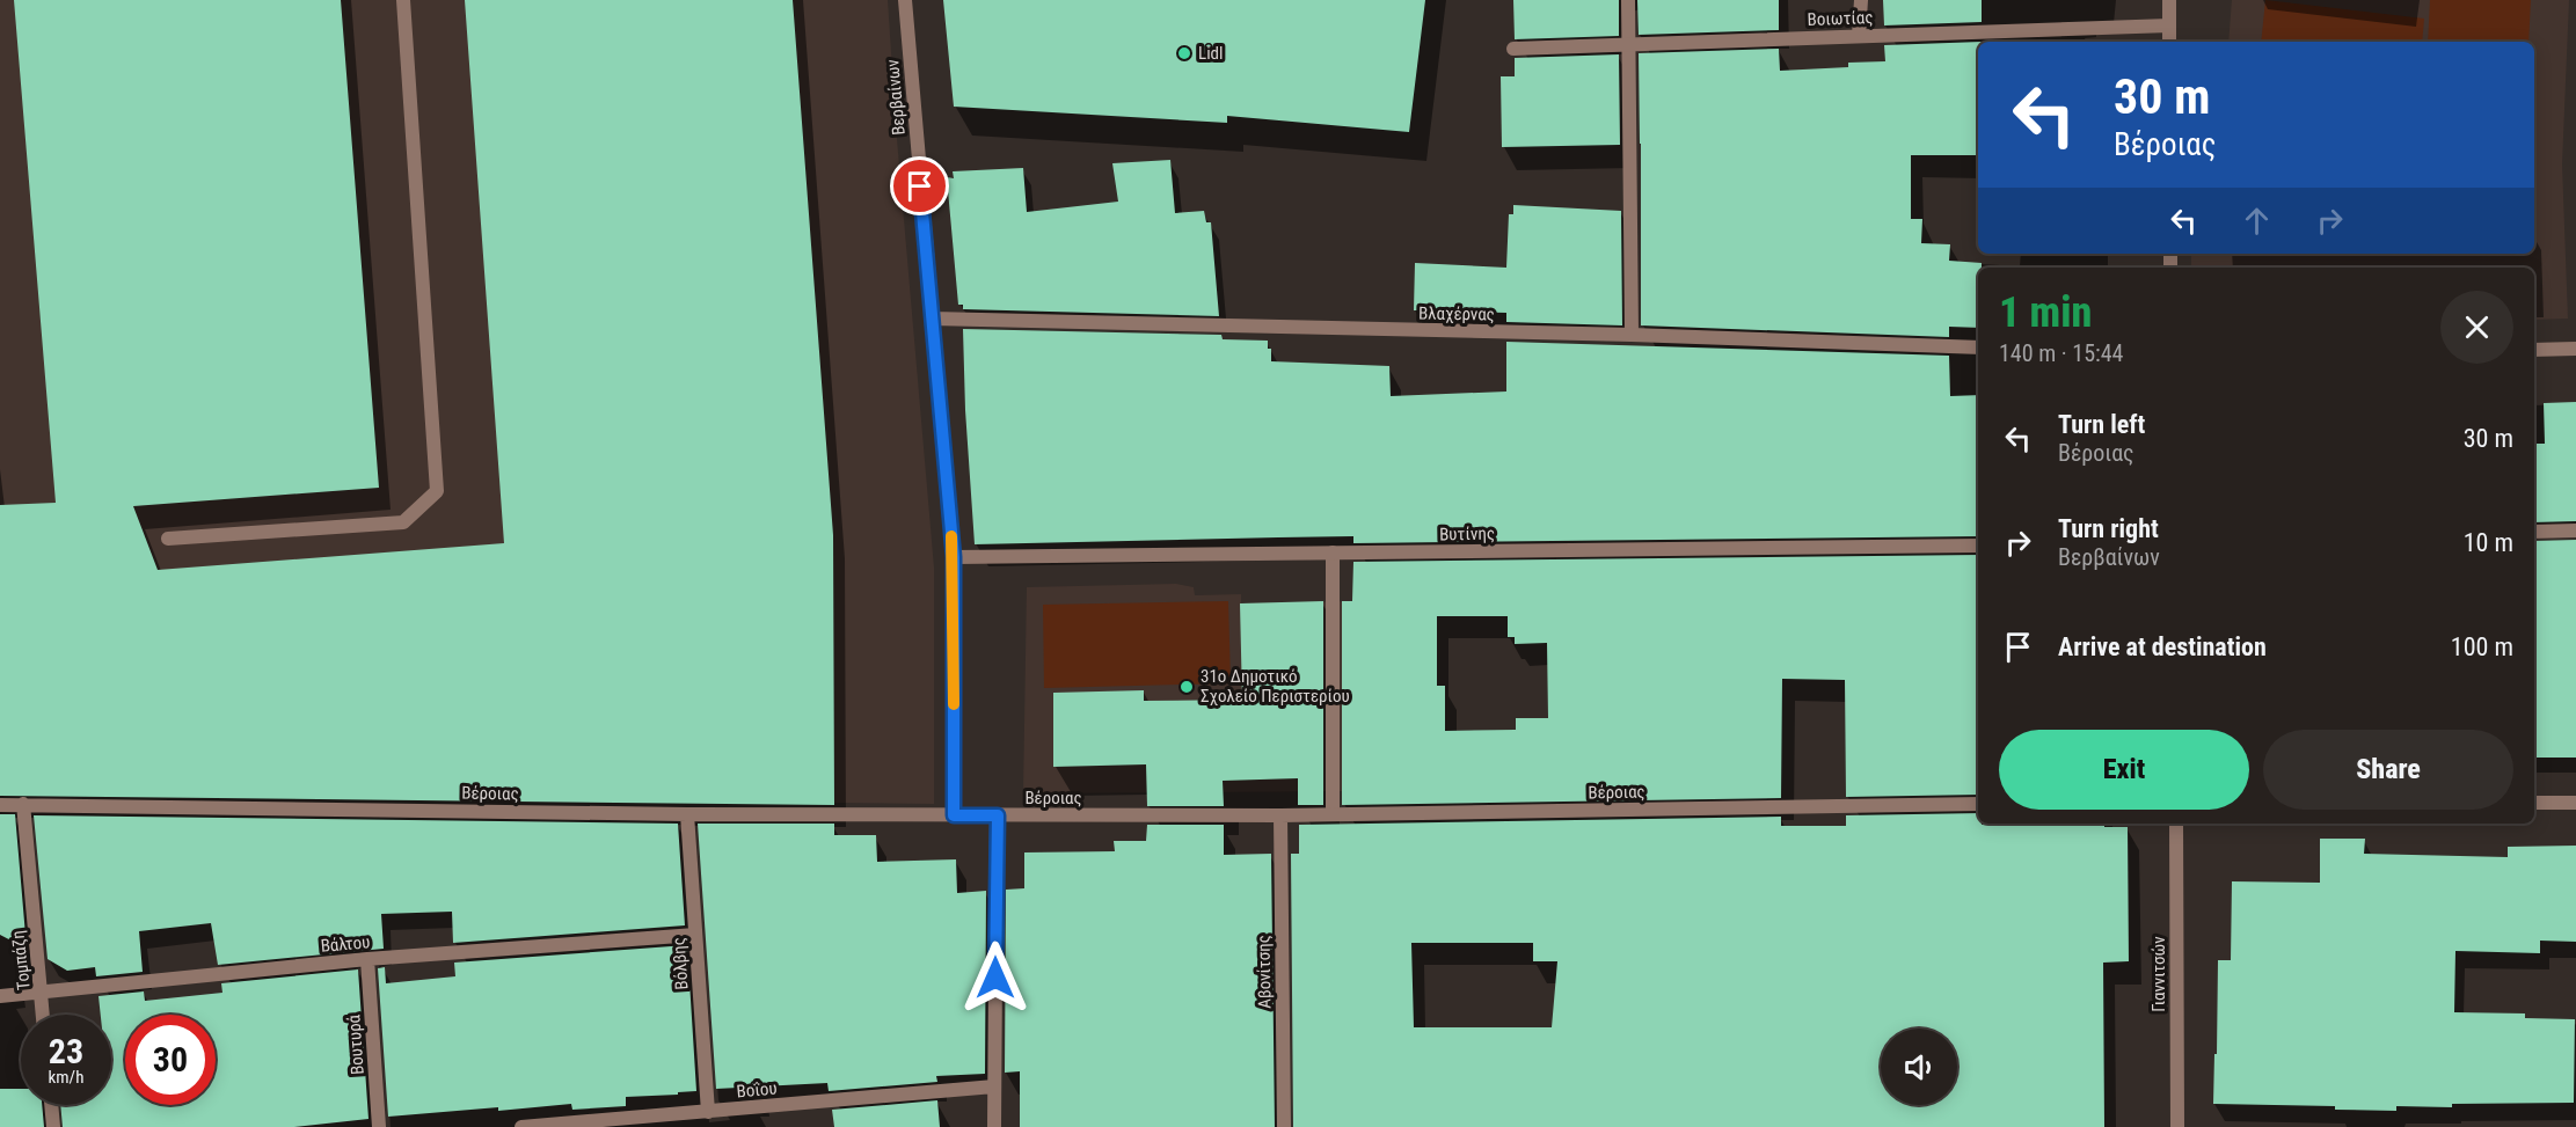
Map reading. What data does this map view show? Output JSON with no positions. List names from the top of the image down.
{
  "streets": {
    "street": [
      "Βοιωτίας",
      "Βερβαίνων",
      "Βλαχέρνας",
      "Βυτίνης",
      "Βέροιας",
      "Βάλτου",
      "Τομπάζη",
      "Βόλβης",
      "Αβονίτσης",
      "Γιαννιτσών",
      "Βουτυρά",
      "Βοΐου"
    ]
  },
  "crossings": [
    ["Βερβαίνων", "Βλαχέρνας"],
    ["Βερβαίνων", "Βυτίνης"],
    ["Βερβαίνων", "Βέροιας"],
    ["Βέροιας", "Τομπάζη"],
    ["Βέροιας", "Βόλβης"],
    ["Βέροιας", "Αβονίτσης"],
    ["Βάλτου", "Τομπάζη"],
    ["Βάλτου", "Βόλβης"],
    ["Βάλτου", "Βουτυρά"],
    ["Βόλβης", "Βοΐου"]
  ],
  "places": ["Lidl", "31ο Δημοτικό Σχολείο Περιστερίου"],
  "page": {
    "turn": ["30 m", "Βέροιας"],
    "heading": ["1 min", "140 m · 15:44"],
    "list": [
      {
        "name": "Turn left",
        "note": "Βέροιας",
        "value": "30 m"
      },
      {
        "name": "Turn right",
        "note": "Βερβαίνων",
        "value": "10 m"
      },
      {
        "name": "Arrive at destination",
        "value": "100 m"
      }
    ],
    "buttons": ["Exit", "Share"],
    "speed": "23 km/h",
    "limit": "30"
  }
}
